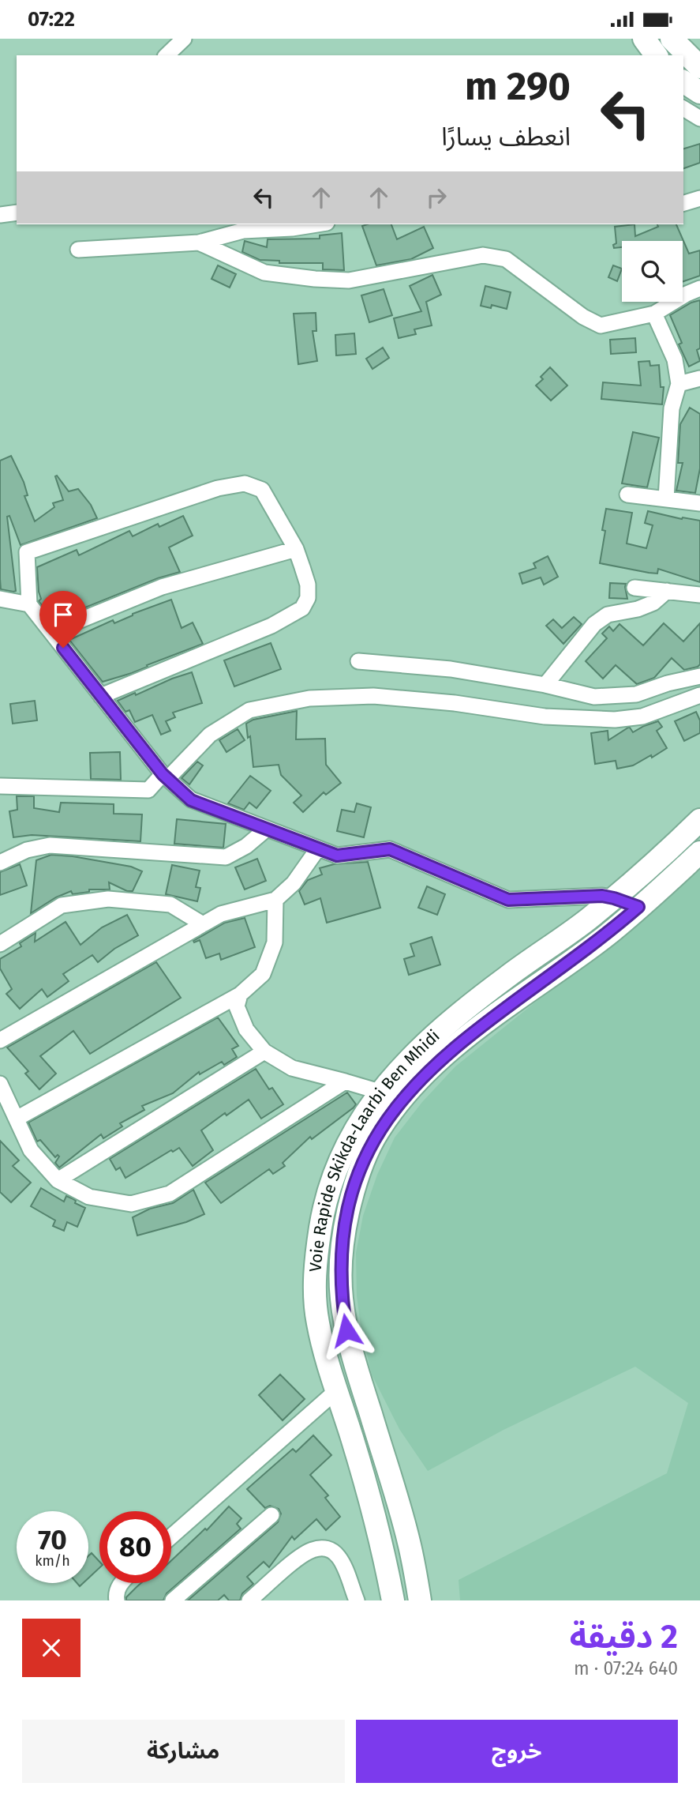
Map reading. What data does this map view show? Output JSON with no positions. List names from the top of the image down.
{
  "streets": {
    "highway": ["Voie Rapide Skikda-Laarbi Ben Mhidi"]
  },
  "page": {
    "status": "07:22",
    "turn": ["290 m", "انعطف يسارًا"],
    "speed": "70 km/h",
    "limit": "80",
    "heading": ["2 دقيقة", "640 m · 07:24"],
    "buttons": ["خروج", "مشاركة"]
  }
}
